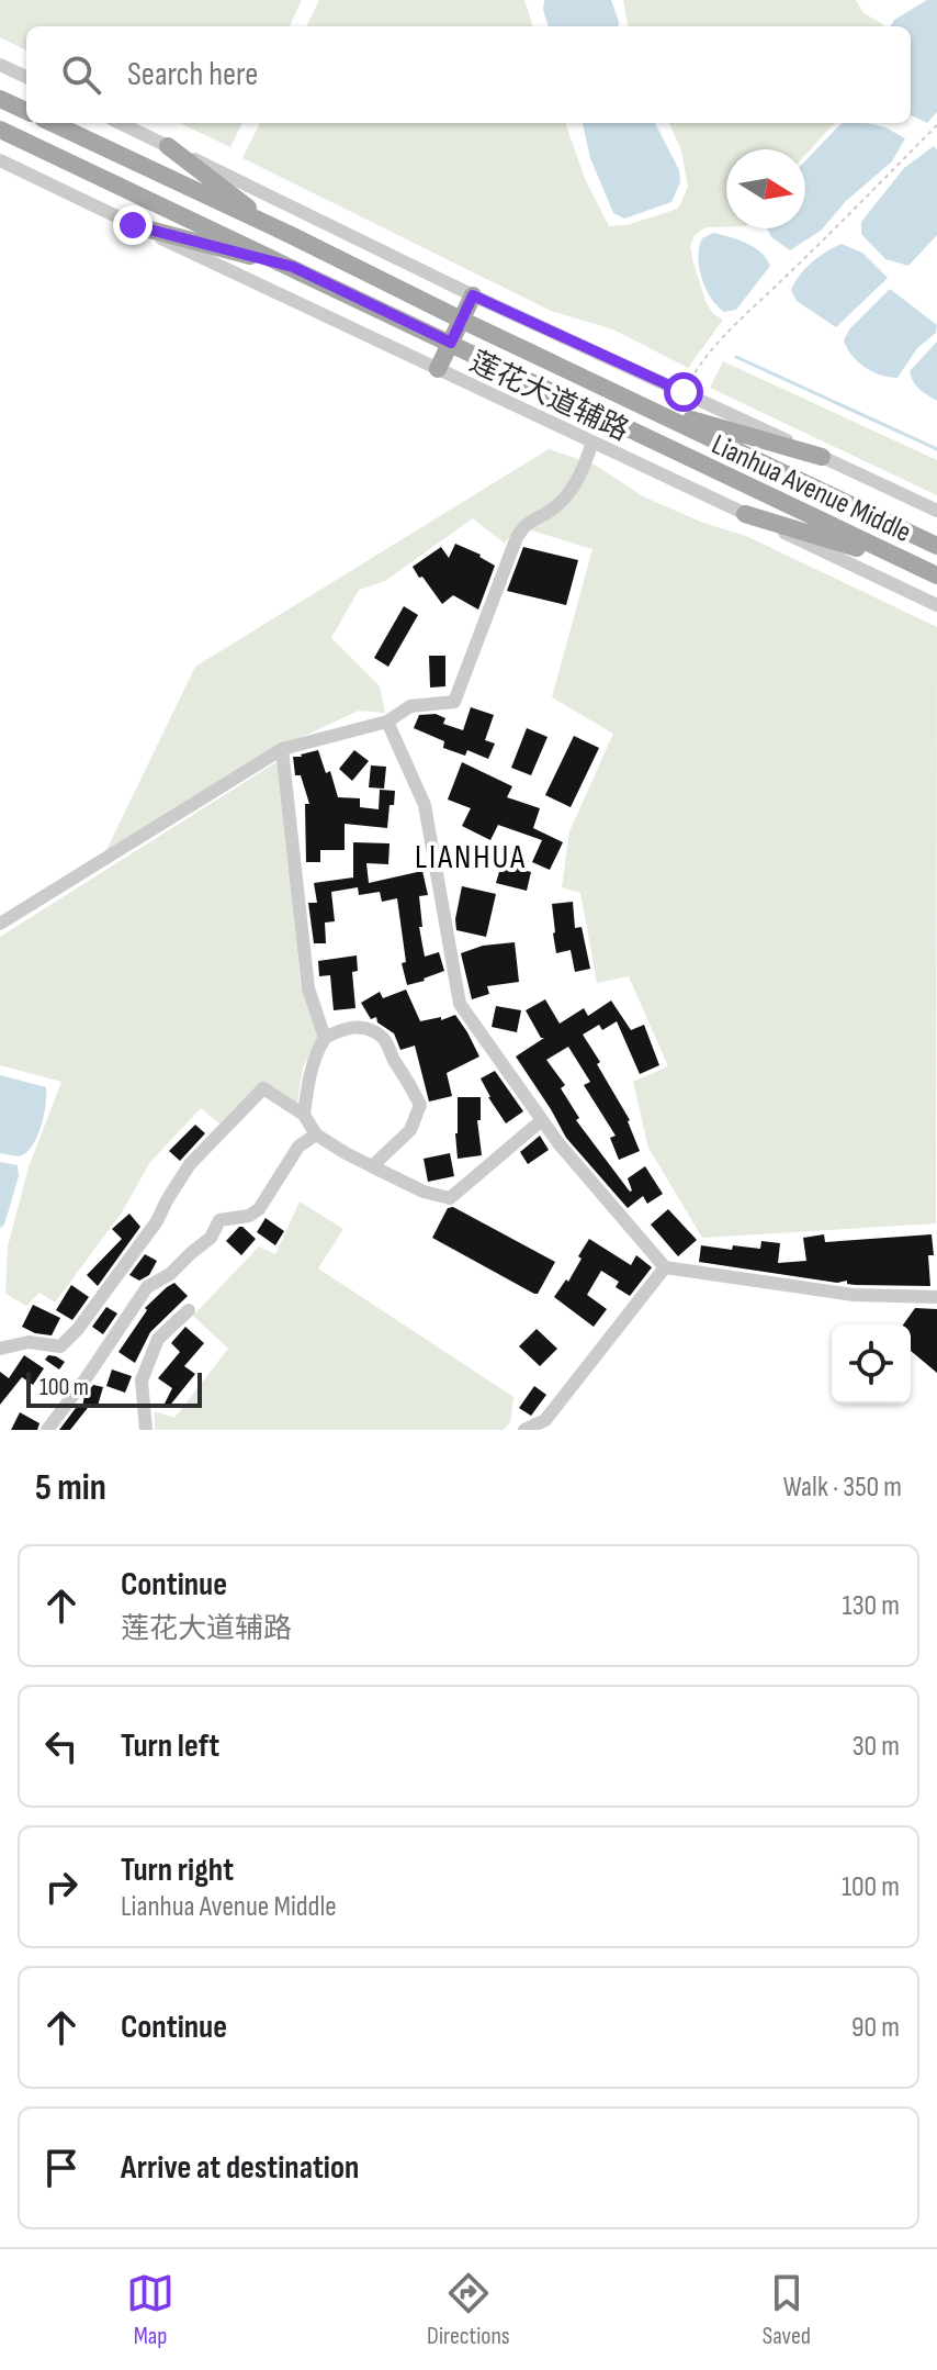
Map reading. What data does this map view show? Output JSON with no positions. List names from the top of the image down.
{
  "streets": {
    "main road": ["Lianhua Avenue Middle"],
    "street": ["莲花大道辅路"]
  },
  "districts": ["LIANHUA"],
  "scale_bar": "100 m",
  "north": "right",
  "page": {
    "search": "Search here",
    "scale": "100 m",
    "heading": ["5 min", "Walk · 350 m"],
    "list": [
      ["Continue", "莲花大道辅路", "130 m"],
      ["Turn left", "30 m"],
      ["Turn right", "Lianhua Avenue Middle", "100 m"],
      ["Continue", "90 m"],
      "Arrive at destination"
    ],
    "nav": ["Map", "Directions", "Saved"]
  }
}
